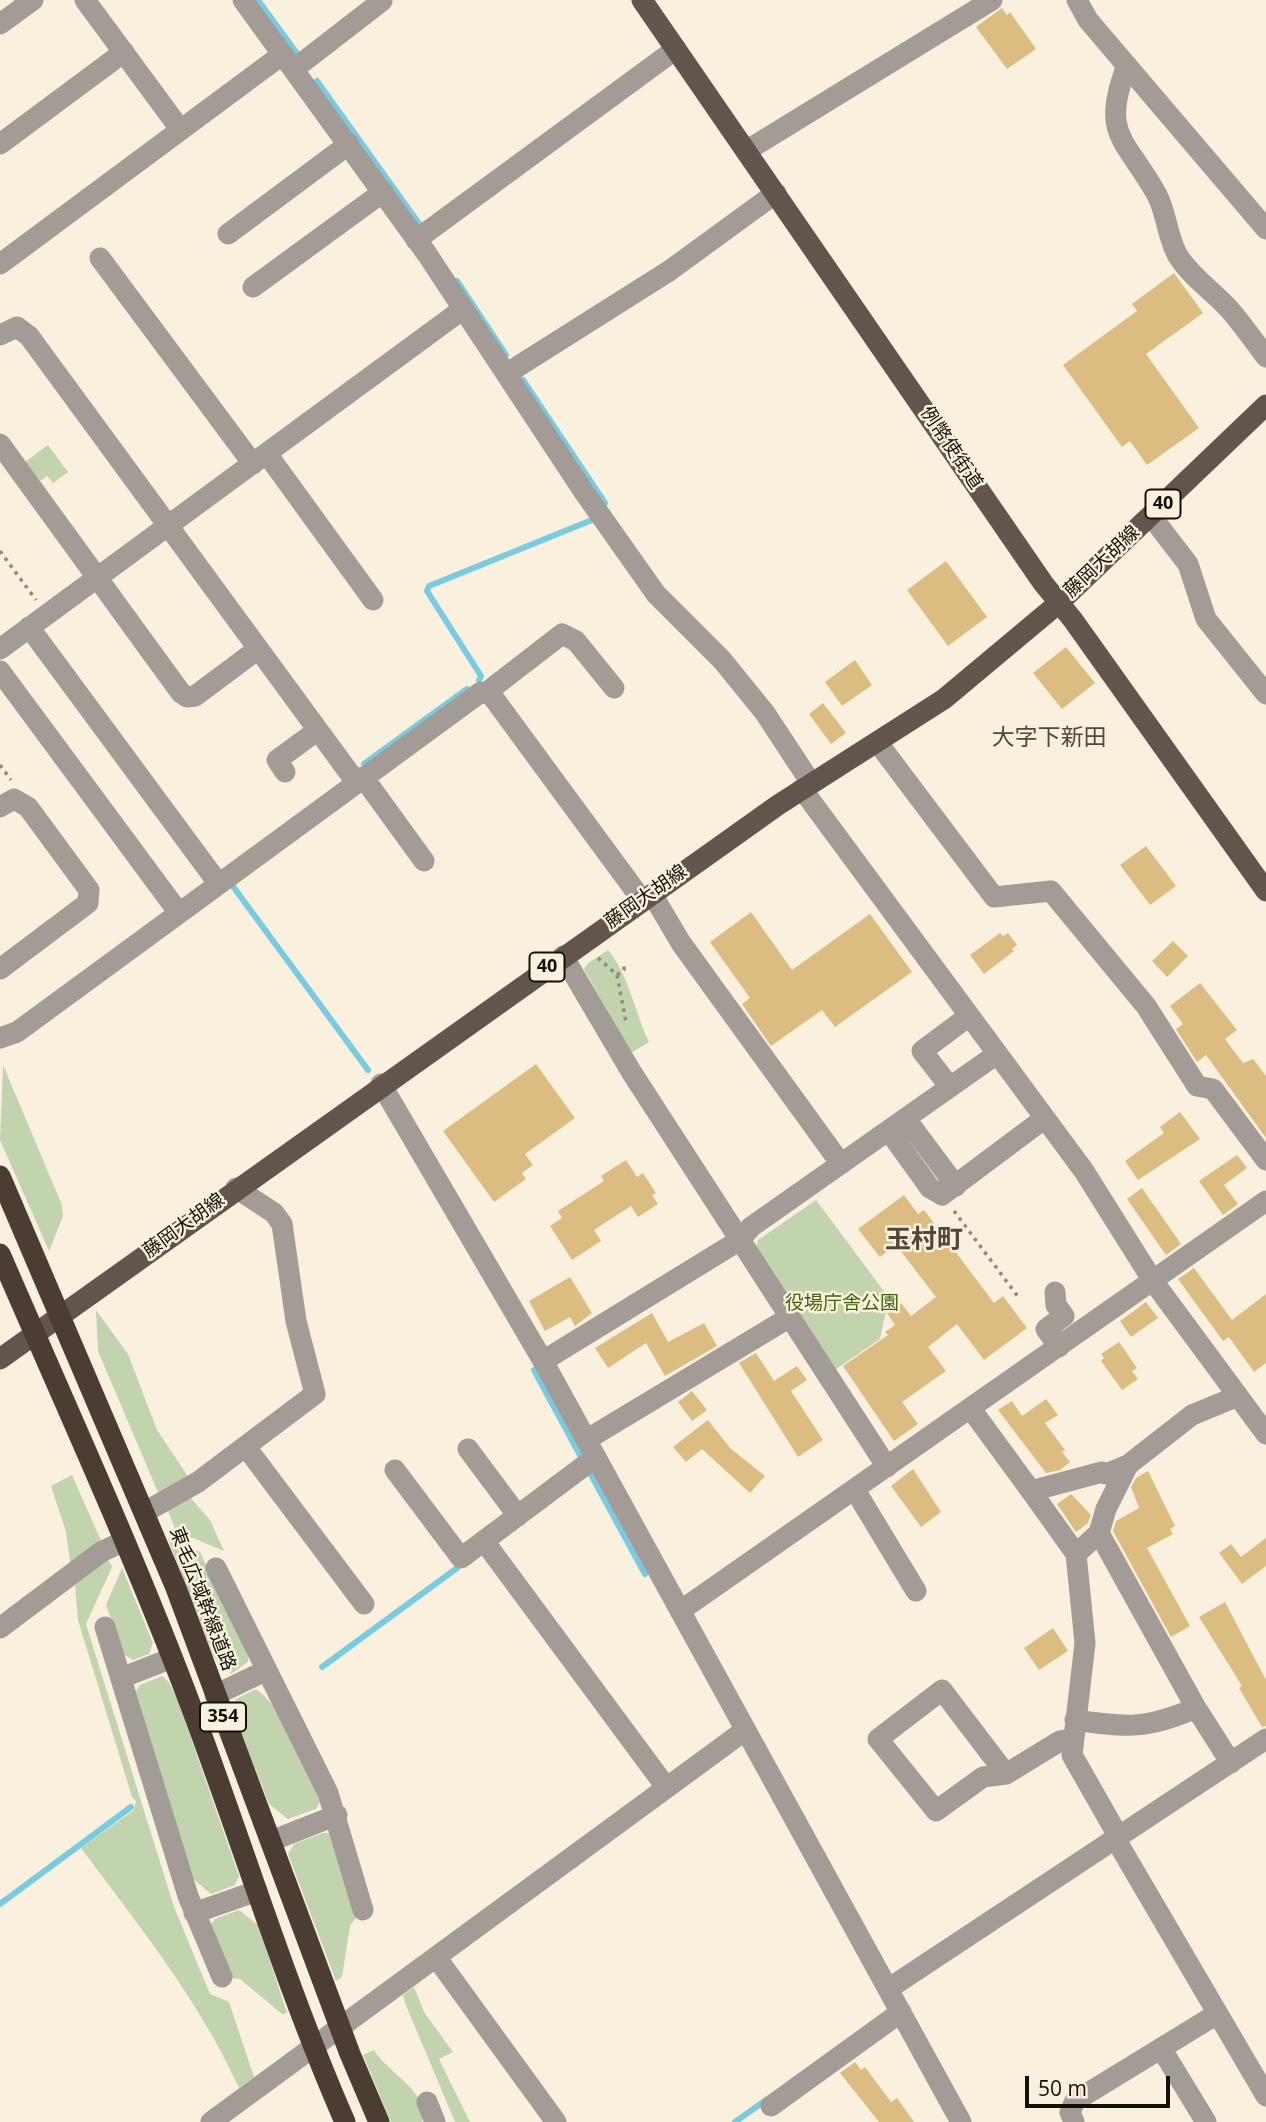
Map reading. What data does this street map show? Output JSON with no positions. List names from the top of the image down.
{
  "streets": {
    "highway": ["東毛広域幹線道路", "354"],
    "main road": ["例幣使街道", "40", "藤岡大胡線"]
  },
  "crossings": [
    ["例幣使街道", "藤岡大胡線"],
    ["藤岡大胡線", "東毛広域幹線道路"],
    ["藤岡大胡線", "354"]
  ],
  "districts": ["大字下新田", "玉村町"],
  "parks": ["役場庁舎公園"],
  "scale_bar": "50 m"
}
